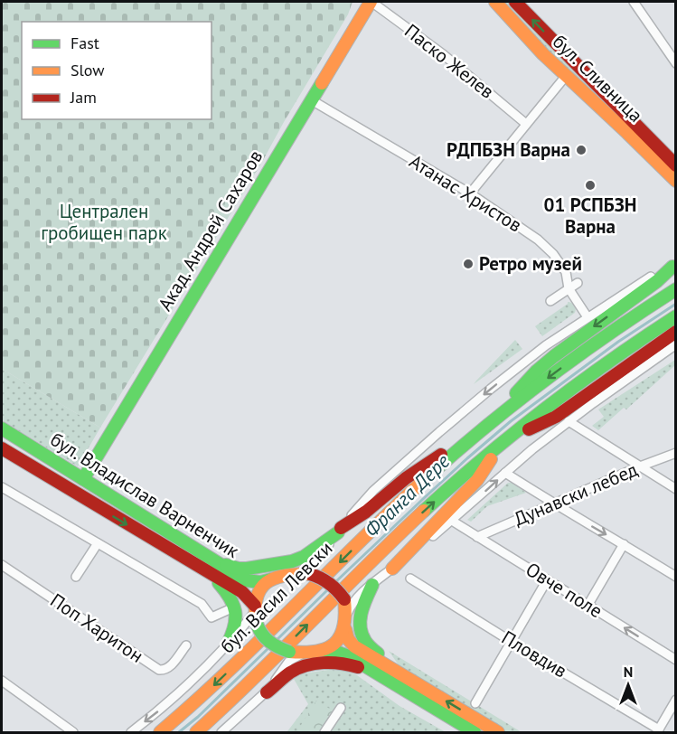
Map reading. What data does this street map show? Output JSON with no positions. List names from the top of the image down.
{
  "streets": {
    "main road": [
      "бул. Сливница",
      "Акад. Андрей Сахаров",
      "бул. Владислав Варненчик",
      "бул. Васил Левски"
    ],
    "street": [
      "Паско Желев",
      "Атанас Христов",
      "Дунавски лебед",
      "Овче поле",
      "Поп Харитон",
      "Пловдив"
    ]
  },
  "crossings": [
    ["Паско Желев", "Акад. Андрей Сахаров"],
    ["Атанас Христов", "Акад. Андрей Сахаров"],
    ["Акад. Андрей Сахаров", "бул. Владислав Варненчик"],
    ["Дунавски лебед", "Овче поле"]
  ],
  "water": ["Франга Дере"],
  "parks": ["Централен гробищен парк"],
  "places": ["РДПБЗН Варна", "01 РСПБЗН Варна", "Ретро музей"],
  "legend": ["Fast", "Slow", "Jam"],
  "north": "top"
}
